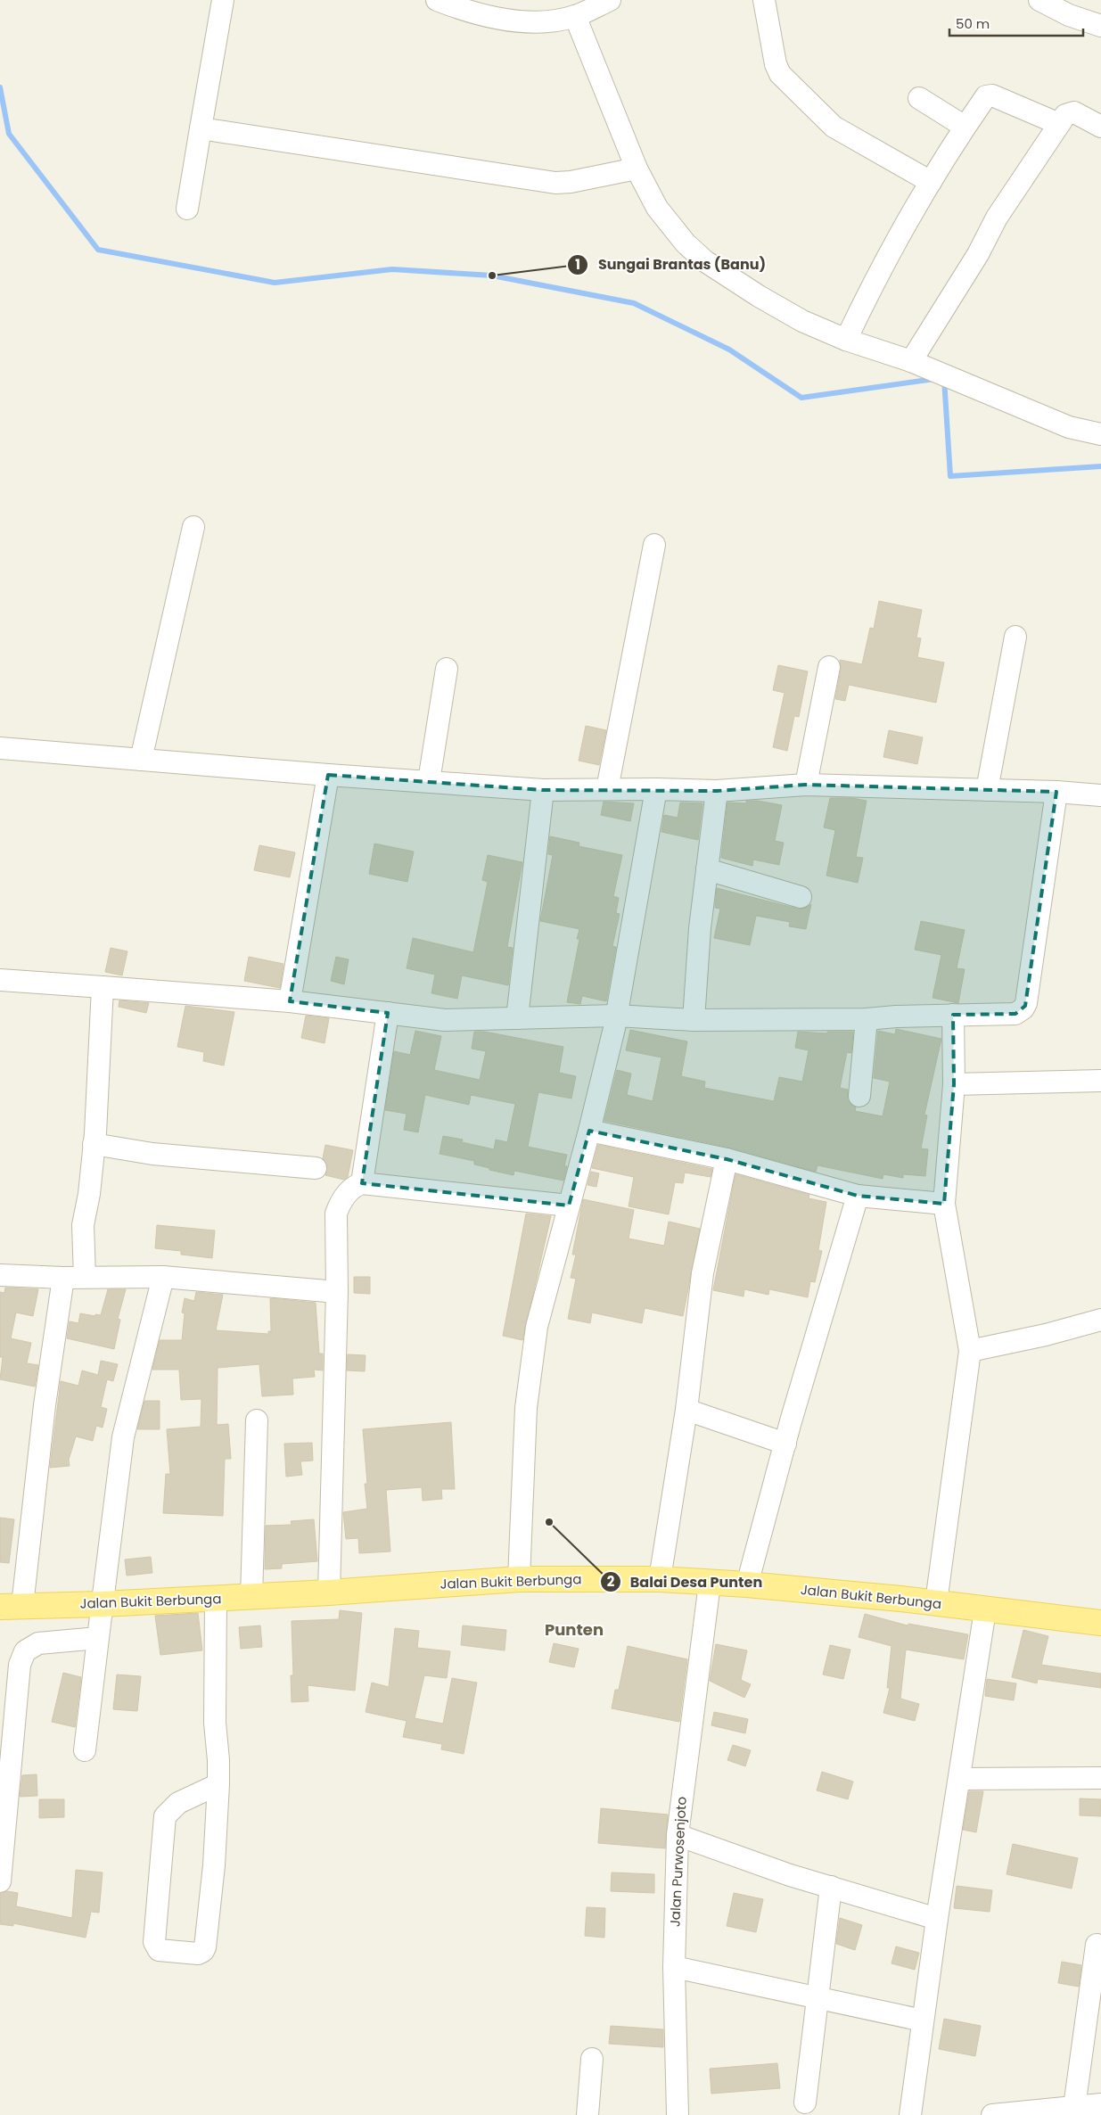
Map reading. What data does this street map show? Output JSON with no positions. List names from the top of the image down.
{
  "streets": {
    "main road": ["Jalan Bukit Berbunga"],
    "street": ["Jalan Purwosenjoto"]
  },
  "crossings": [
    ["Jalan Bukit Berbunga", "Jalan Purwosenjoto"]
  ],
  "districts": ["Punten"],
  "places": ["Sungai Brantas (Banu)", "Balai Desa Punten"],
  "scale_bar": "50 m"
}
